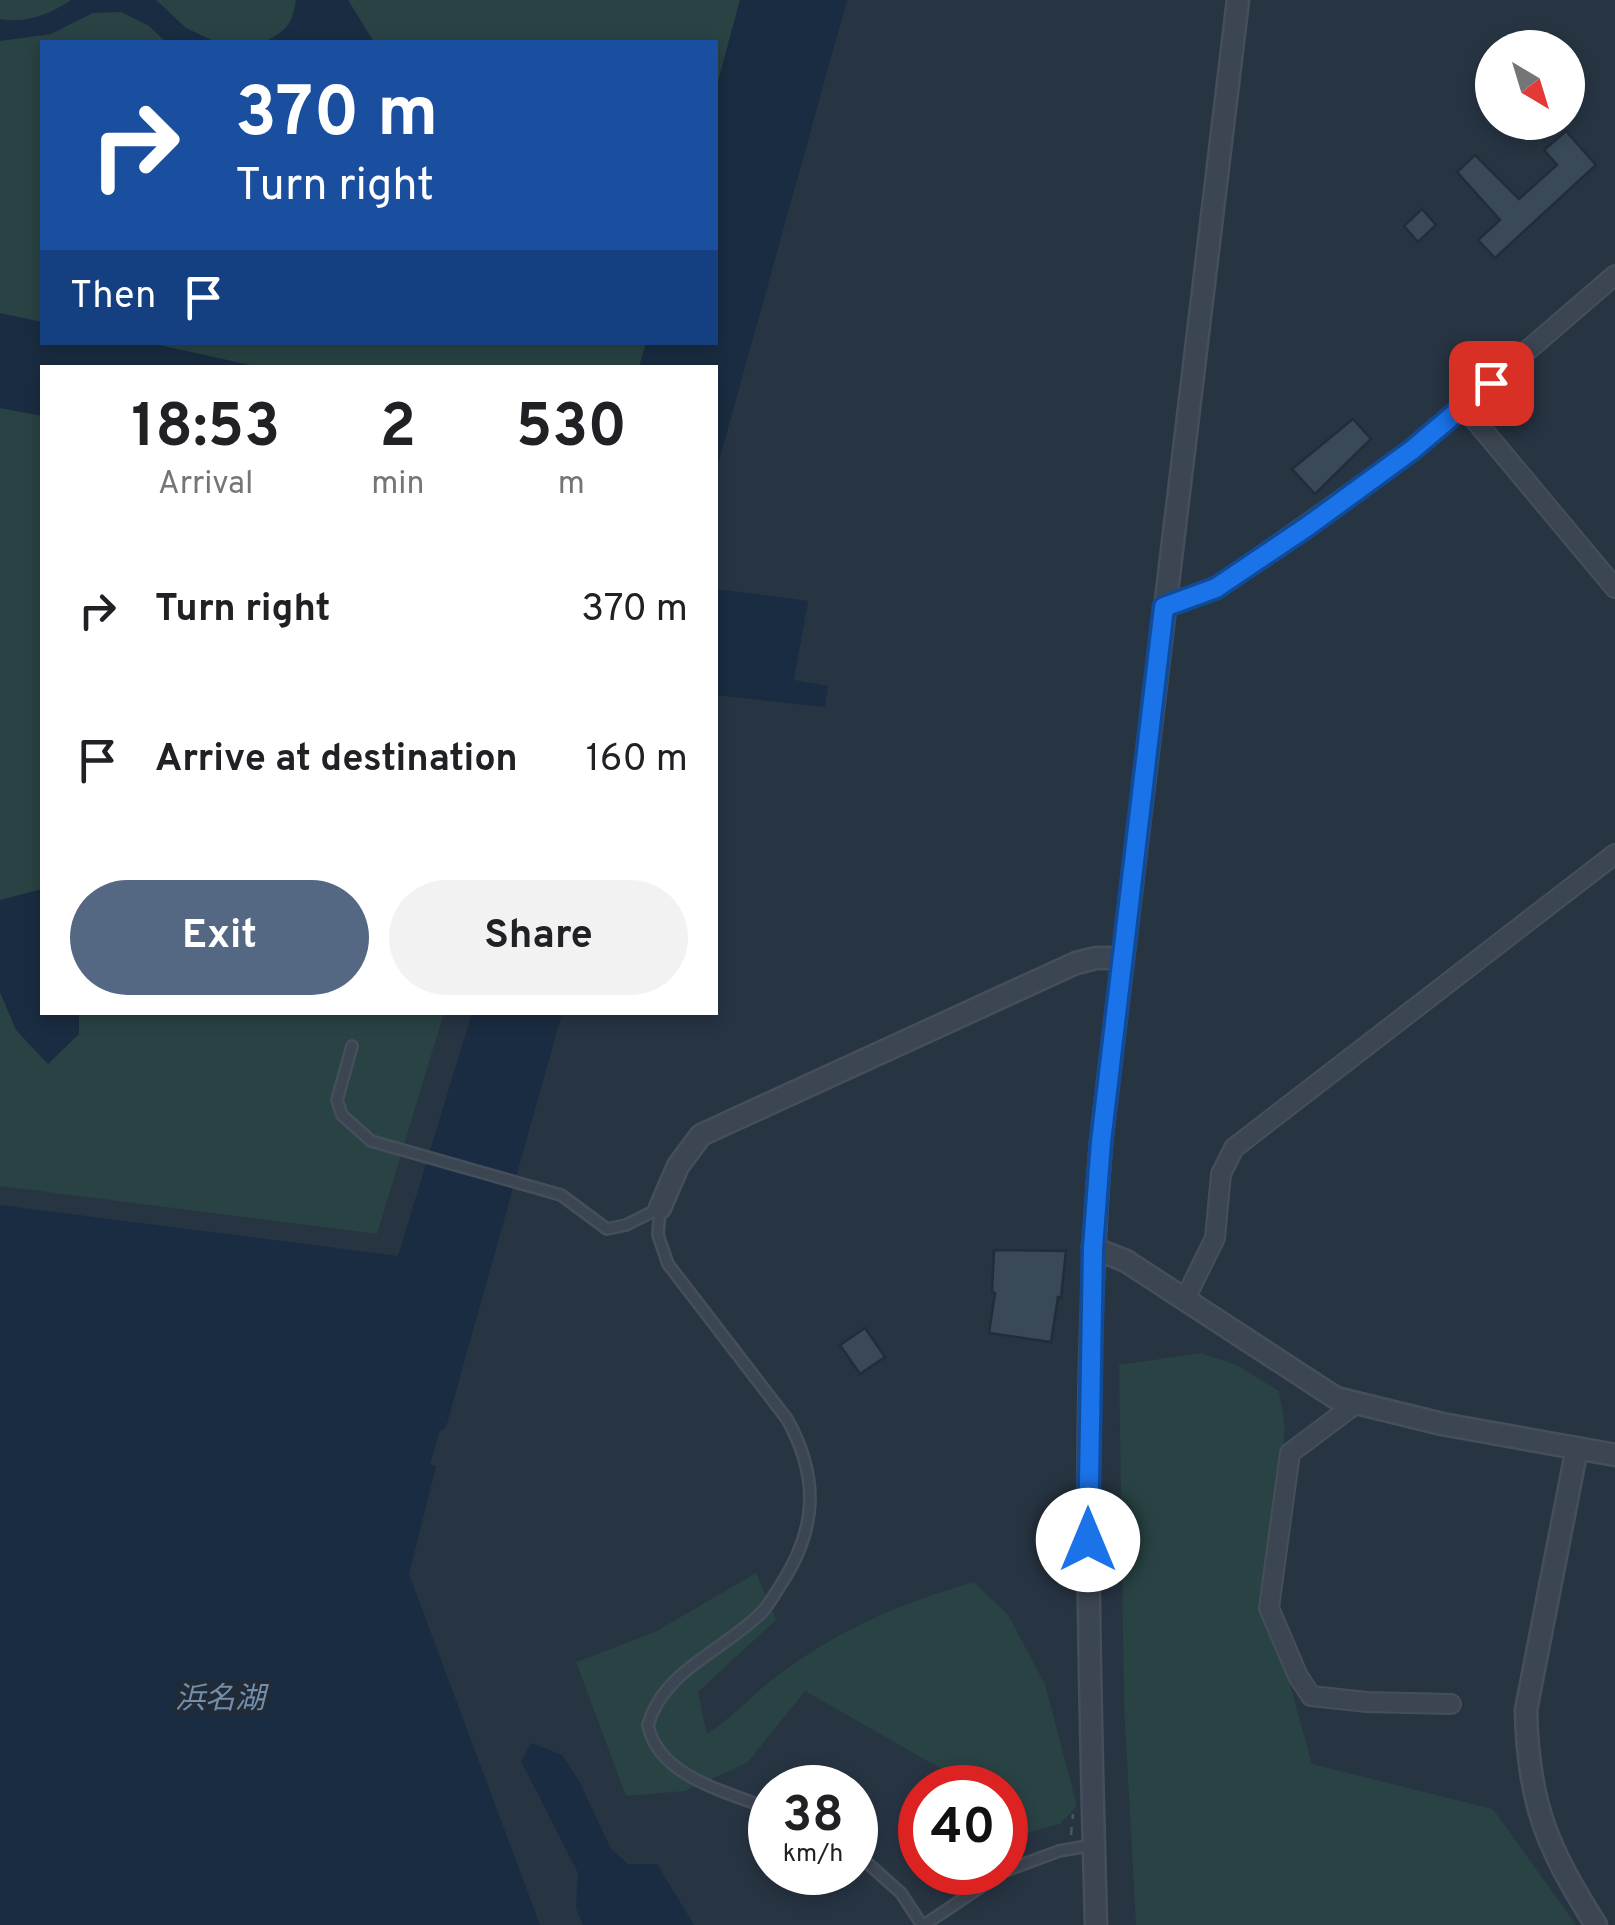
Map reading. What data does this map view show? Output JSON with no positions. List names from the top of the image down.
{
  "water": ["浜名湖"],
  "north": "bottom right",
  "page": {
    "turn": ["370 m", "Turn right"],
    "then": "Then",
    "eta": [
      "18:53",
      "Arrival",
      "2",
      "min",
      "530",
      "m"
    ],
    "list": [
      {
        "name": "Turn right",
        "value": "370 m"
      },
      {
        "name": "Arrive at destination",
        "value": "160 m"
      }
    ],
    "buttons": ["Exit", "Share"],
    "speed": "38 km/h",
    "limit": "40"
  }
}
